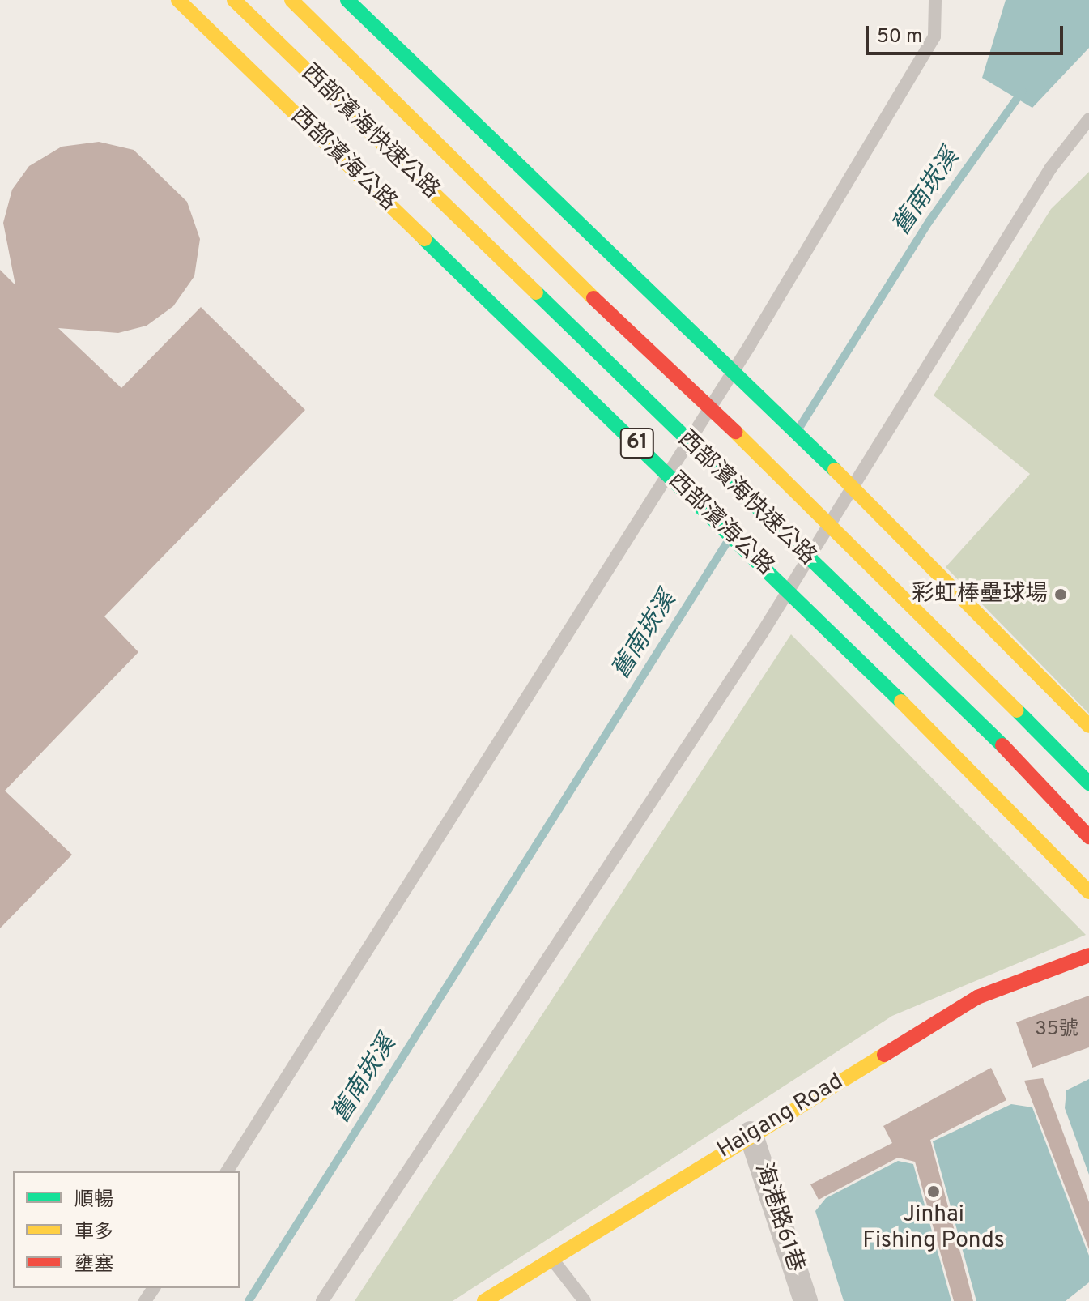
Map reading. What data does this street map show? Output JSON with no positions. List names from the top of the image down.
{
  "streets": {
    "main road": [
      "西部濱海快速公路",
      "西部濱海公路",
      "61",
      "Haigang Road"
    ],
    "street": ["海港路61巷"]
  },
  "crossings": [
    ["Haigang Road", "海港路61巷"]
  ],
  "water": ["舊南崁溪"],
  "places": ["彩虹棒壘球場", "Jinhai Fishing Ponds"],
  "house_numbers": ["35號"],
  "legend": ["順暢", "車多", "壅塞"],
  "scale_bar": "50 m"
}
